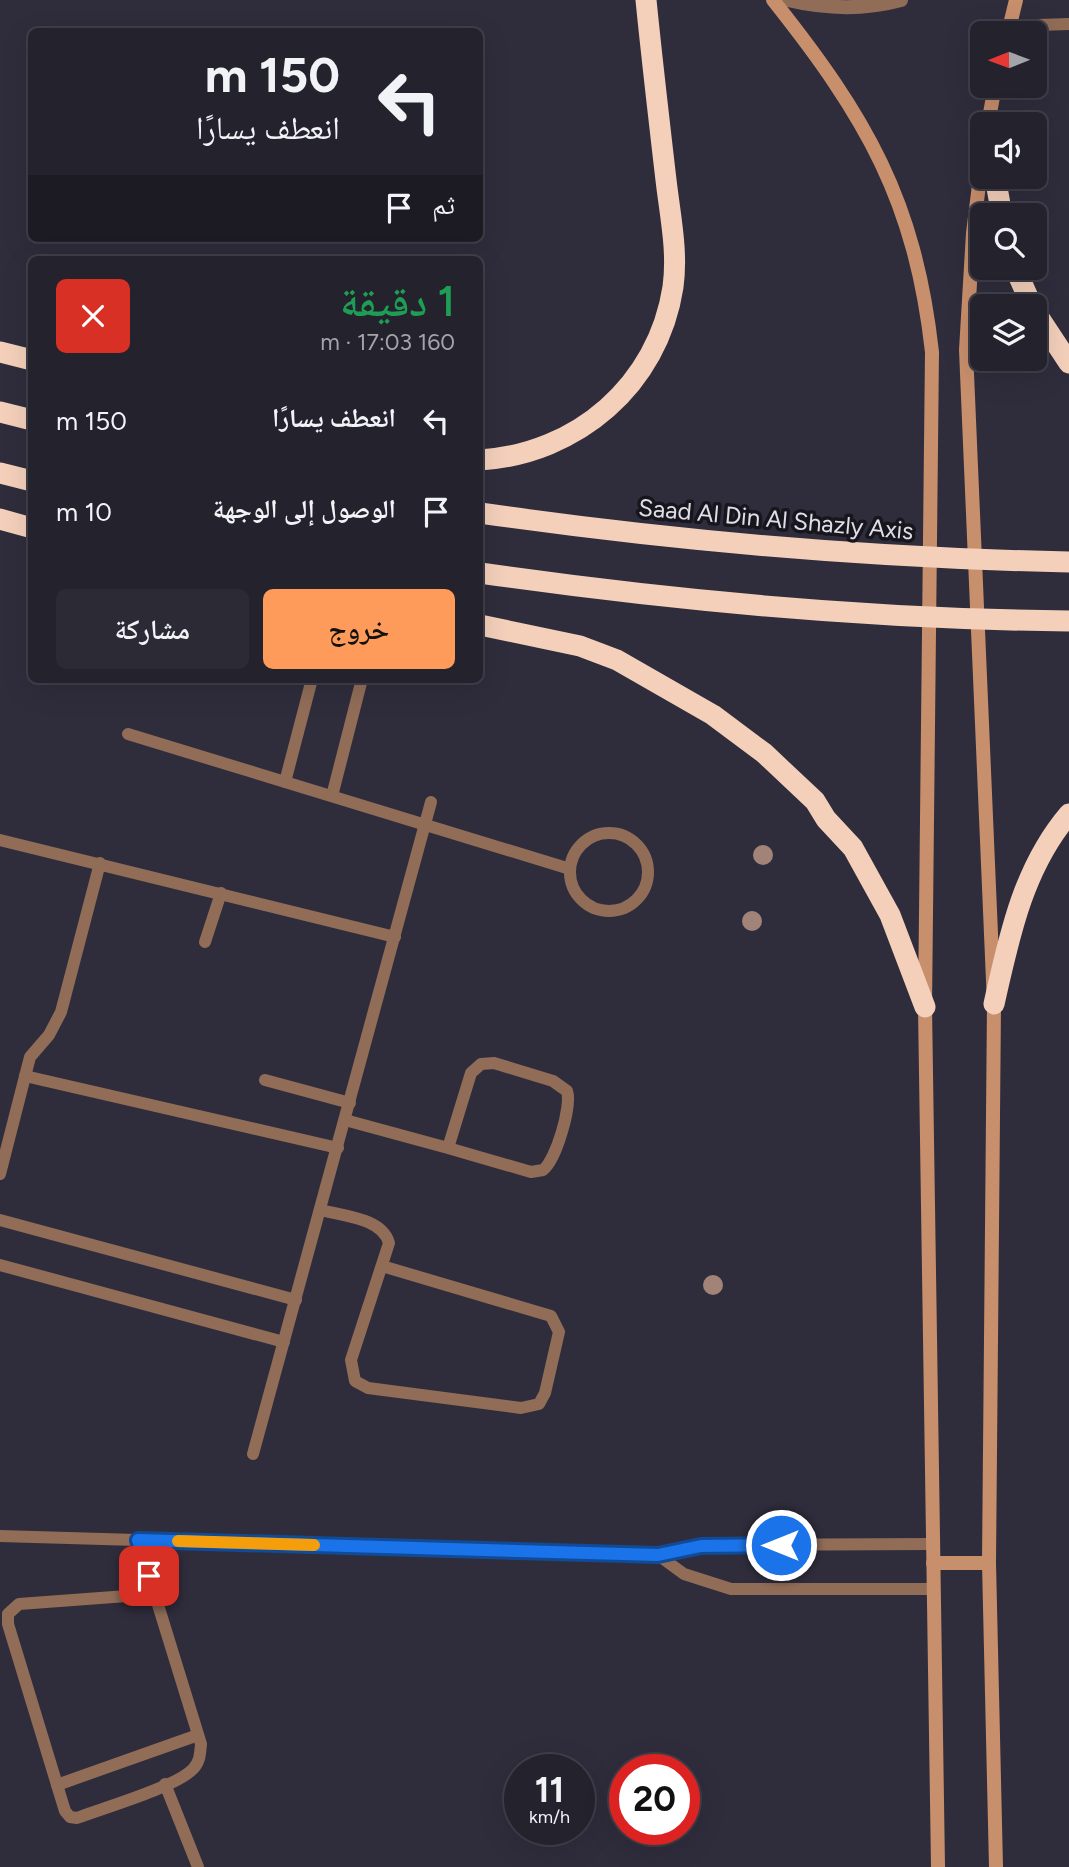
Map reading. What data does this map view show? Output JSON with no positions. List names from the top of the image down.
{
  "streets": {
    "highway": ["Saad Al Din Al Shazly Axis"]
  },
  "north": "left",
  "page": {
    "turn": ["150 m", "انعطف يسارًا"],
    "then": "ثم",
    "heading": ["1 دقيقة", "160 m · 17:03"],
    "list": [
      {
        "name": "انعطف يسارًا",
        "value": "150 m"
      },
      {
        "name": "الوصول إلى الوجهة",
        "value": "10 m"
      }
    ],
    "buttons": ["خروج", "مشاركة"],
    "speed": "11 km/h",
    "limit": "20"
  }
}
